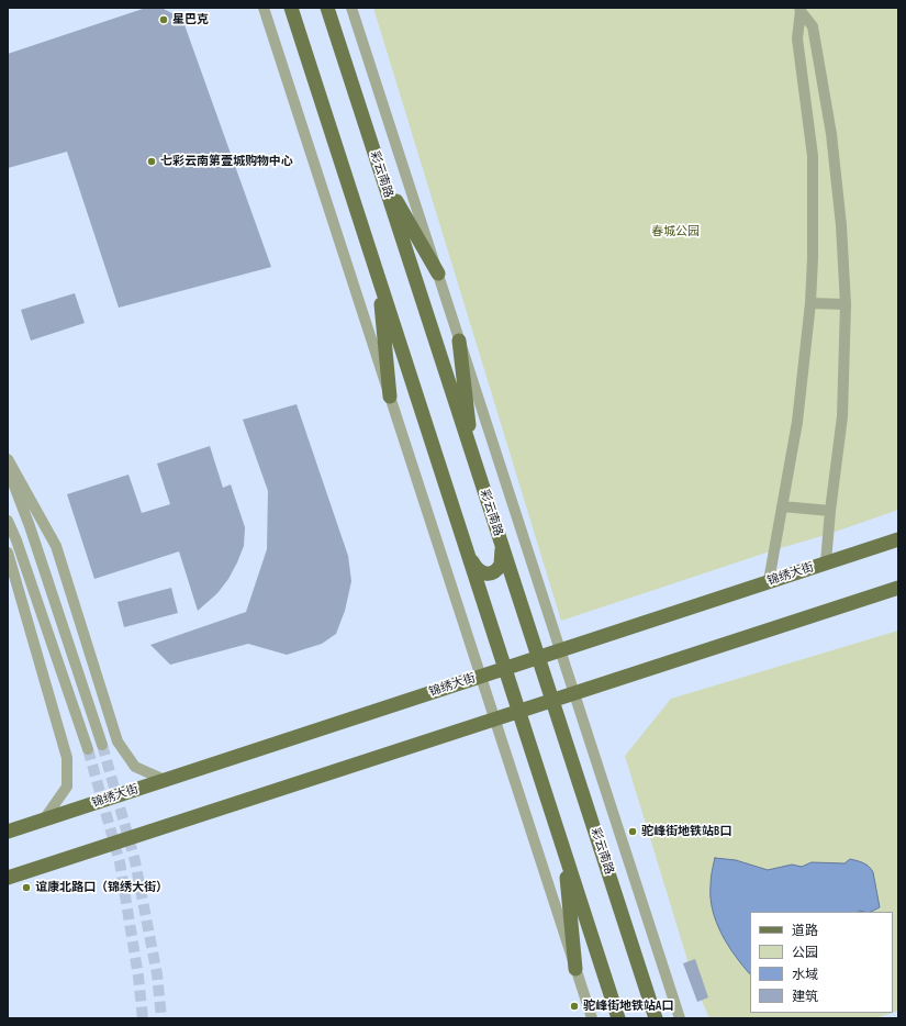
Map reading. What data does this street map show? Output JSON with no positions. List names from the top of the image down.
{
  "streets": {
    "main road": ["彩云南路", "锦绣大街"]
  },
  "crossings": [
    ["彩云南路", "锦绣大街"]
  ],
  "parks": ["春城公园"],
  "places": [
    "星巴克",
    "七彩云南第壹城购物中心",
    "驼峰街地铁站B口",
    "谊康北路口（锦绣大街）",
    "驼峰街地铁站A口"
  ],
  "legend": [
    "道路",
    "公园",
    "水域",
    "建筑"
  ]
}
